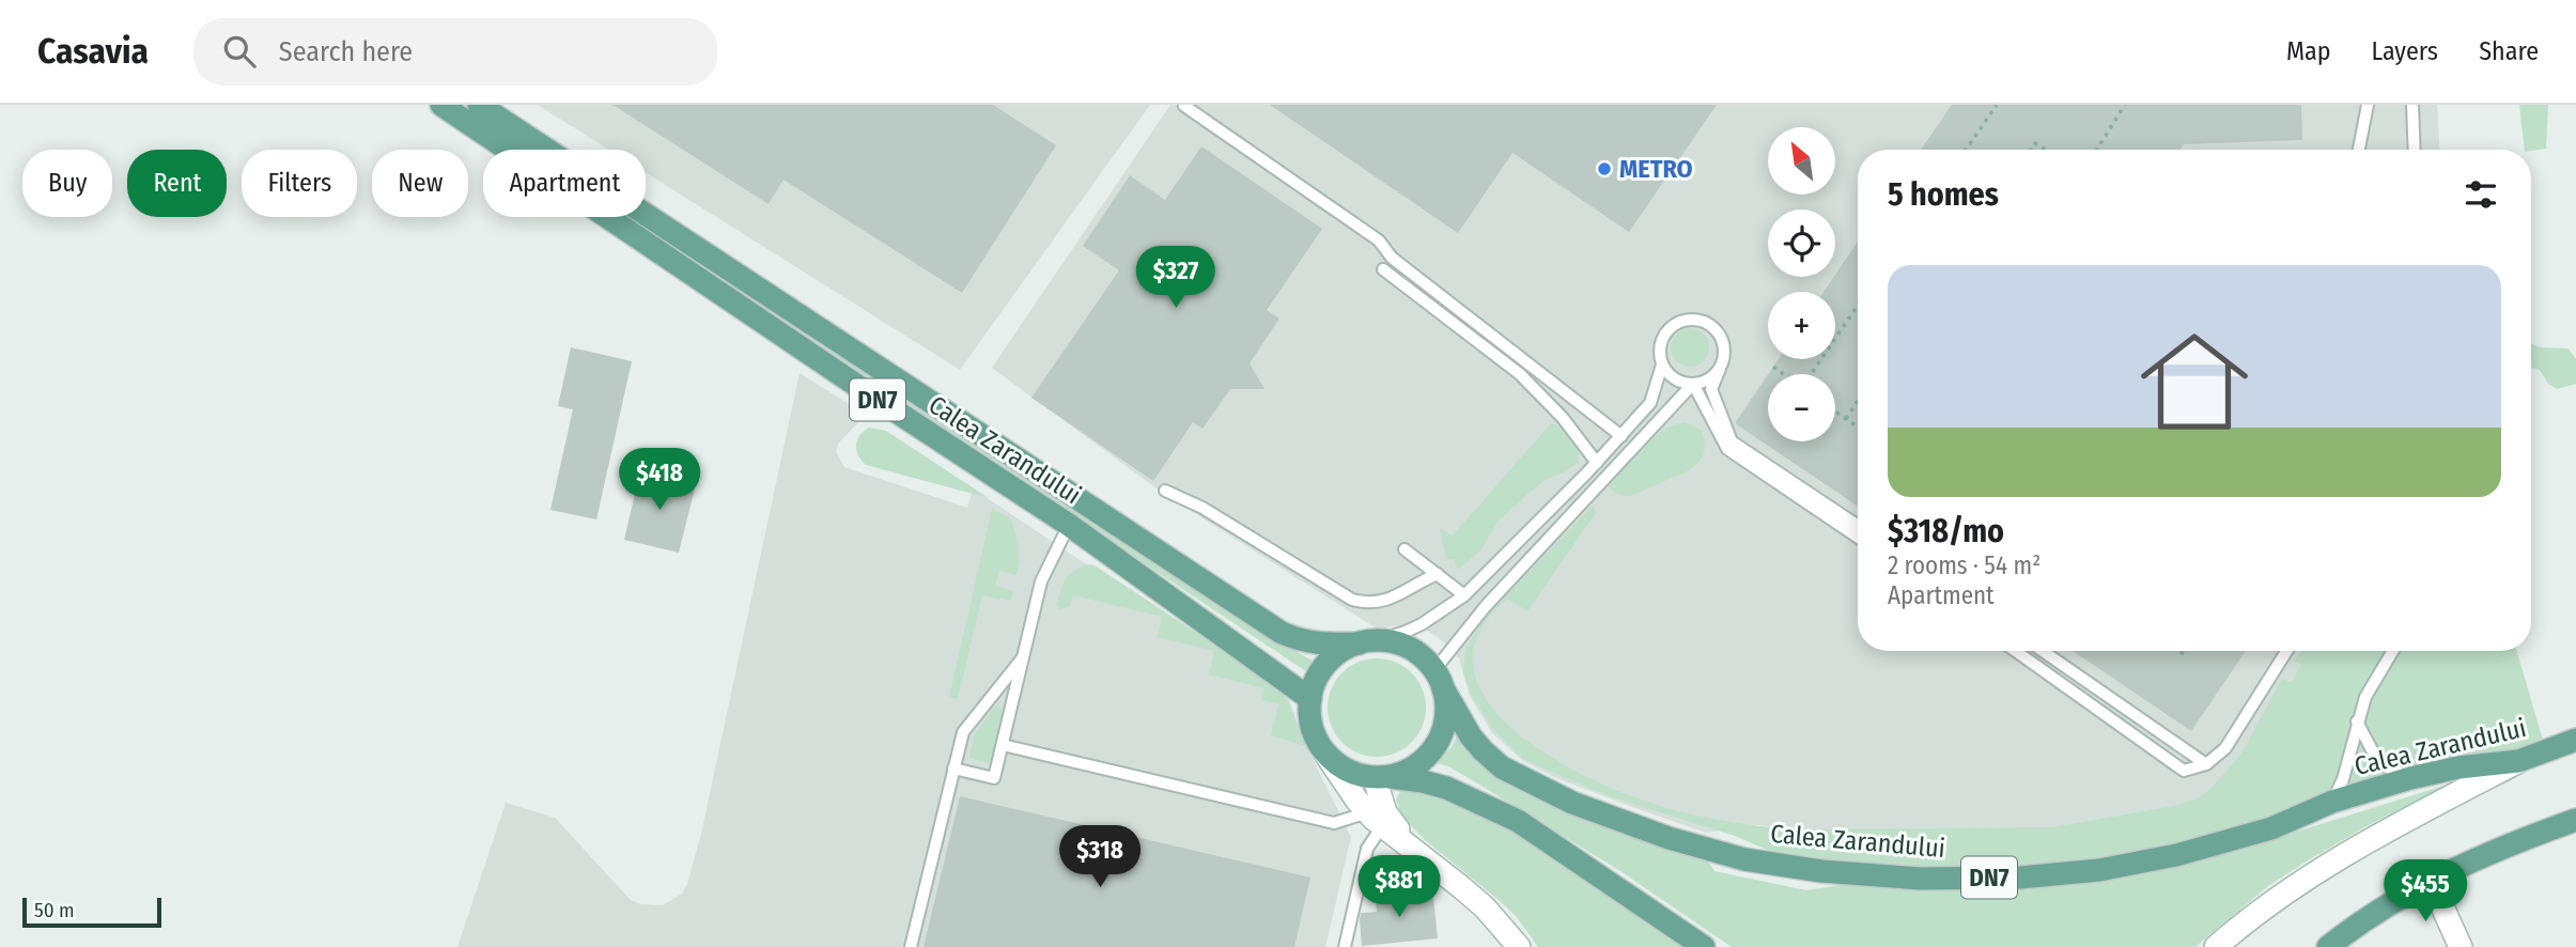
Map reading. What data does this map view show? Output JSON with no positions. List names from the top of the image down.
{
  "streets": {
    "main road": ["DN7", "Calea Zarandului"]
  },
  "places": ["METRO"],
  "scale_bar": "50 m",
  "north": "top left",
  "page": {
    "header": "Casavia",
    "search": "Search here",
    "nav": ["Map", "Layers", "Share"],
    "map_buttons": ["+", "−"],
    "chip": [
      "Buy",
      "Rent",
      "Filters",
      "New",
      "Apartment"
    ],
    "heading": "5 homes",
    "list": [
      {
        "name": "$318/mo",
        "note": "2 rooms · 54 m² · Apartment"
      }
    ],
    "price": [
      "$327",
      "$418",
      "$318",
      "$881",
      "$455"
    ],
    "scale": "50 m"
  }
}
